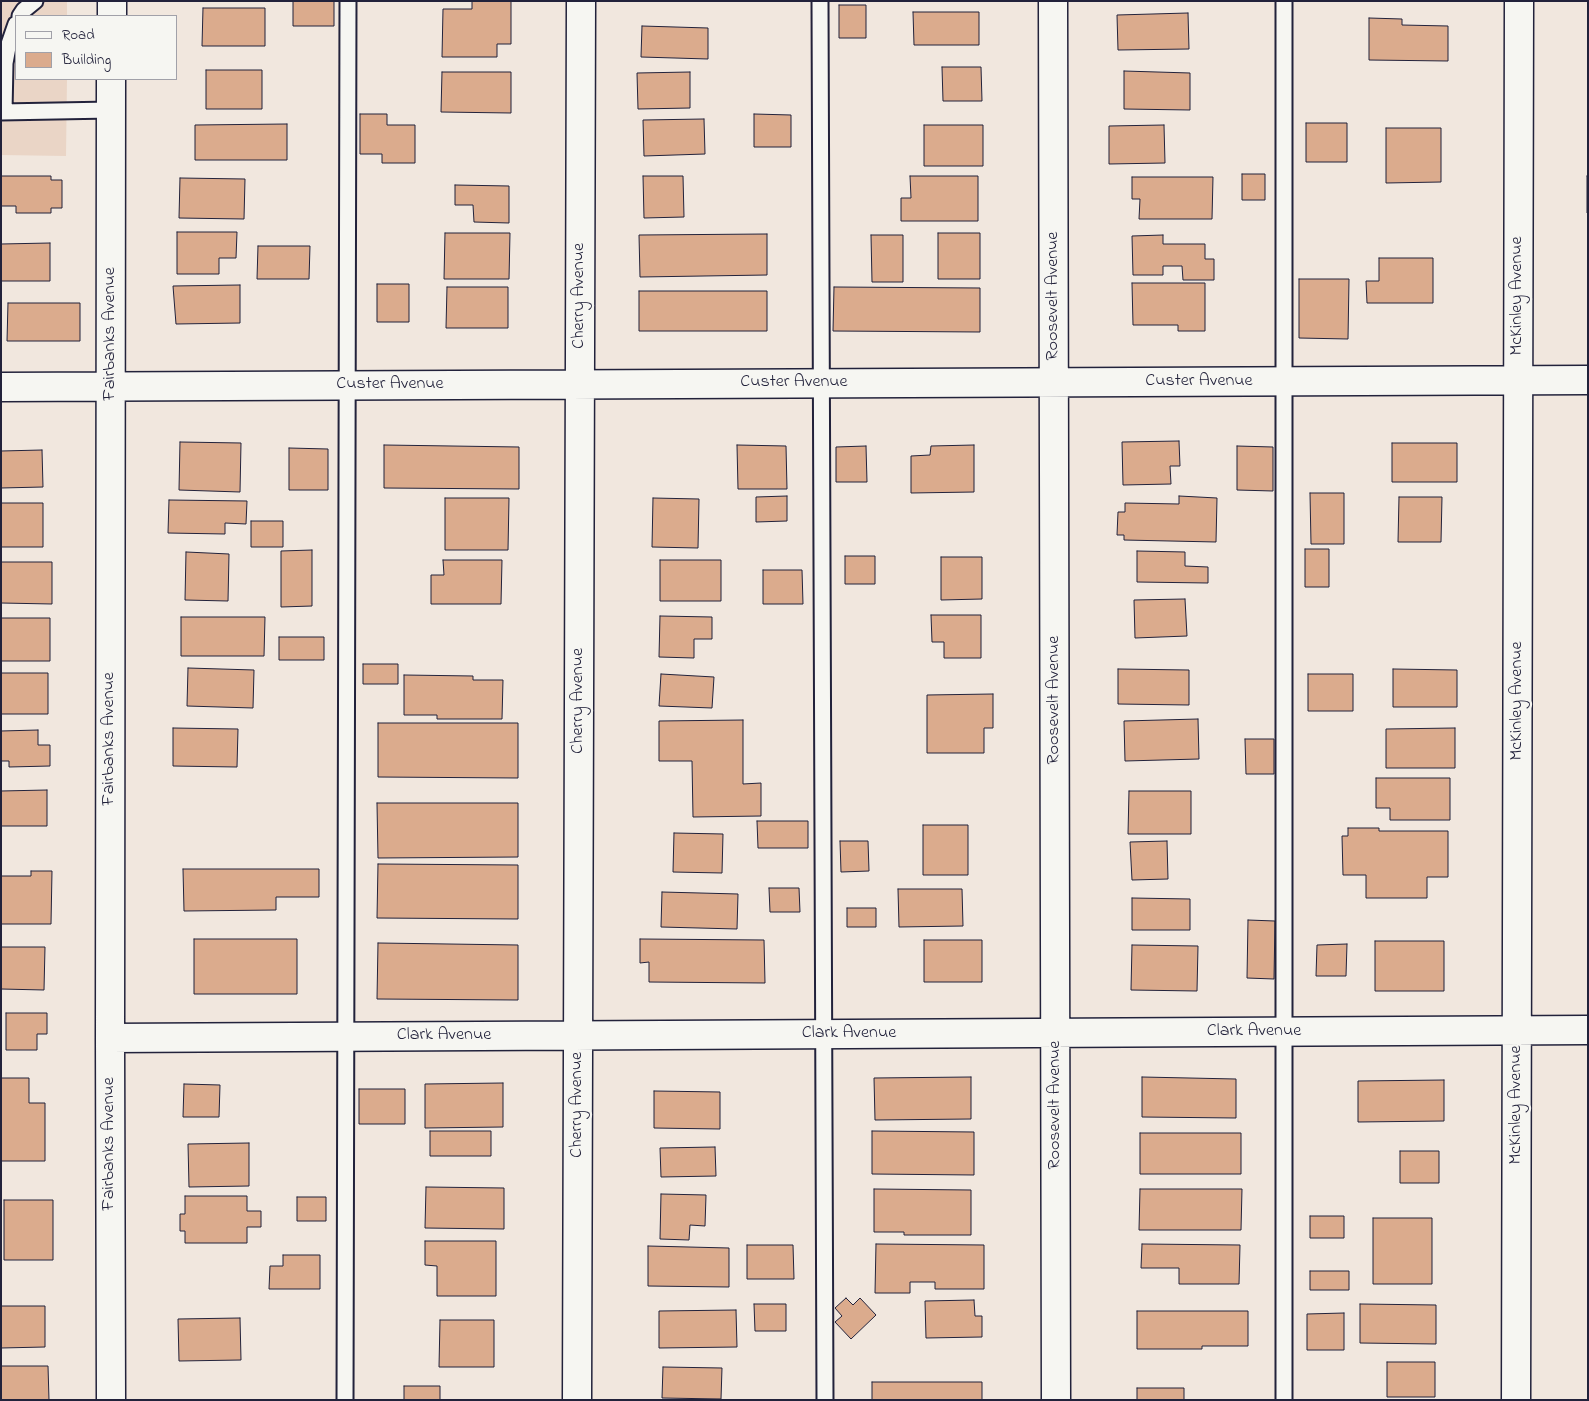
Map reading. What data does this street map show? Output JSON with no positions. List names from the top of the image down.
{
  "streets": {
    "street": [
      "Cherry Avenue",
      "Roosevelt Avenue",
      "McKinley Avenue",
      "Fairbanks Avenue",
      "Custer Avenue",
      "Clark Avenue"
    ]
  },
  "crossings": [
    ["Cherry Avenue", "Custer Avenue"],
    ["Cherry Avenue", "Clark Avenue"],
    ["Roosevelt Avenue", "Custer Avenue"],
    ["Roosevelt Avenue", "Clark Avenue"],
    ["McKinley Avenue", "Custer Avenue"],
    ["McKinley Avenue", "Clark Avenue"],
    ["Fairbanks Avenue", "Custer Avenue"],
    ["Fairbanks Avenue", "Clark Avenue"]
  ],
  "legend": ["Road", "Building"]
}
